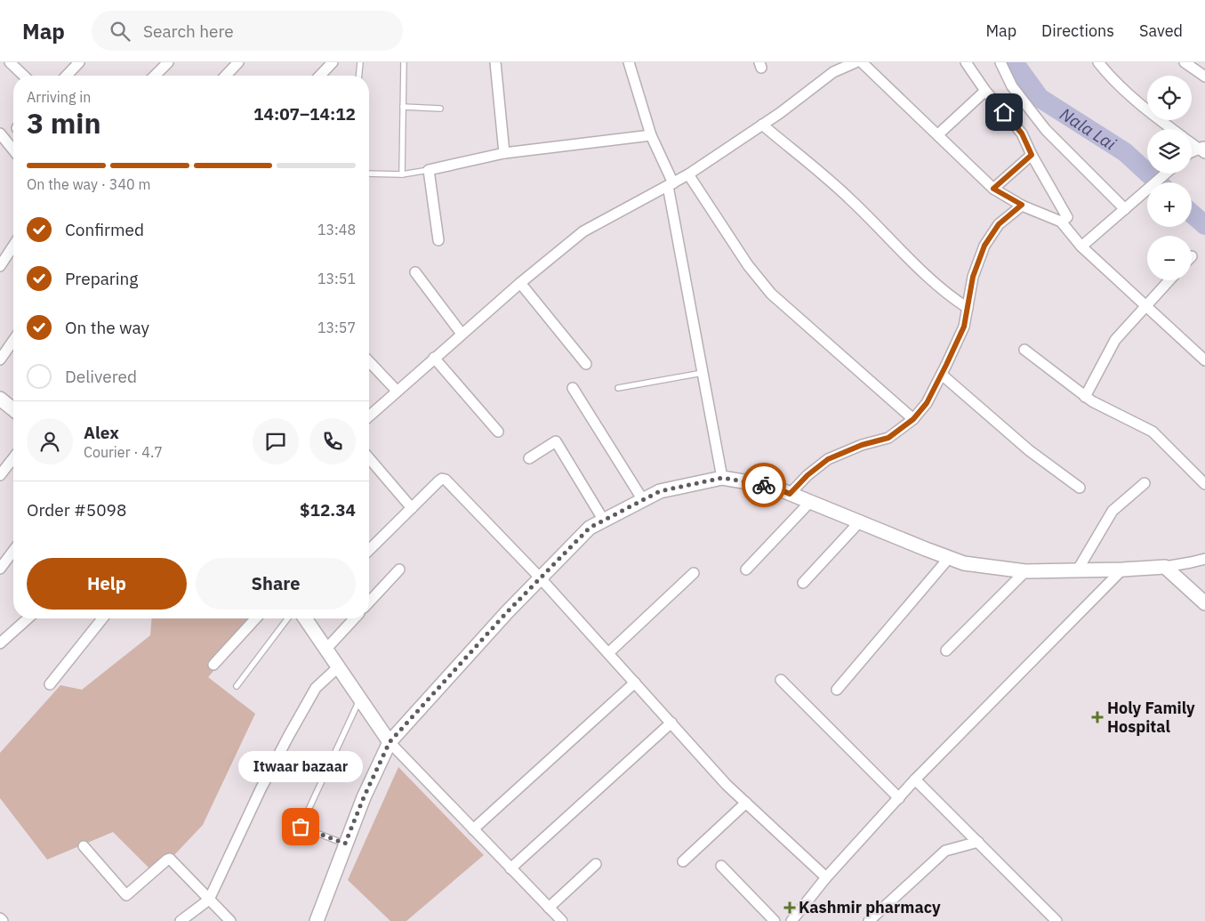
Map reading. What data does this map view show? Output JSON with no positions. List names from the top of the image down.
{
  "water": ["Nala Lai"],
  "places": {
    "health": ["Holy Family Hospital", "Kashmir pharmacy"],
    "other": ["Itwaar bazaar"]
  },
  "page": {
    "header": "Map",
    "search": "Search here",
    "nav": ["Map", "Directions", "Saved"],
    "map_buttons": ["+", "−"],
    "heading": ["3 min", "Arriving in", "14:07–14:12"],
    "panel": [
      "Alex",
      "Courier · 4.7",
      "Order #5098",
      "$12.34"
    ],
    "bar": "On the way · 340 m",
    "list": [
      ["Confirmed", "13:48"],
      ["Preparing", "13:51"],
      ["On the way", "13:57"],
      "Delivered"
    ],
    "buttons": ["Help", "Share"],
    "bubble": "Itwaar bazaar"
  }
}
